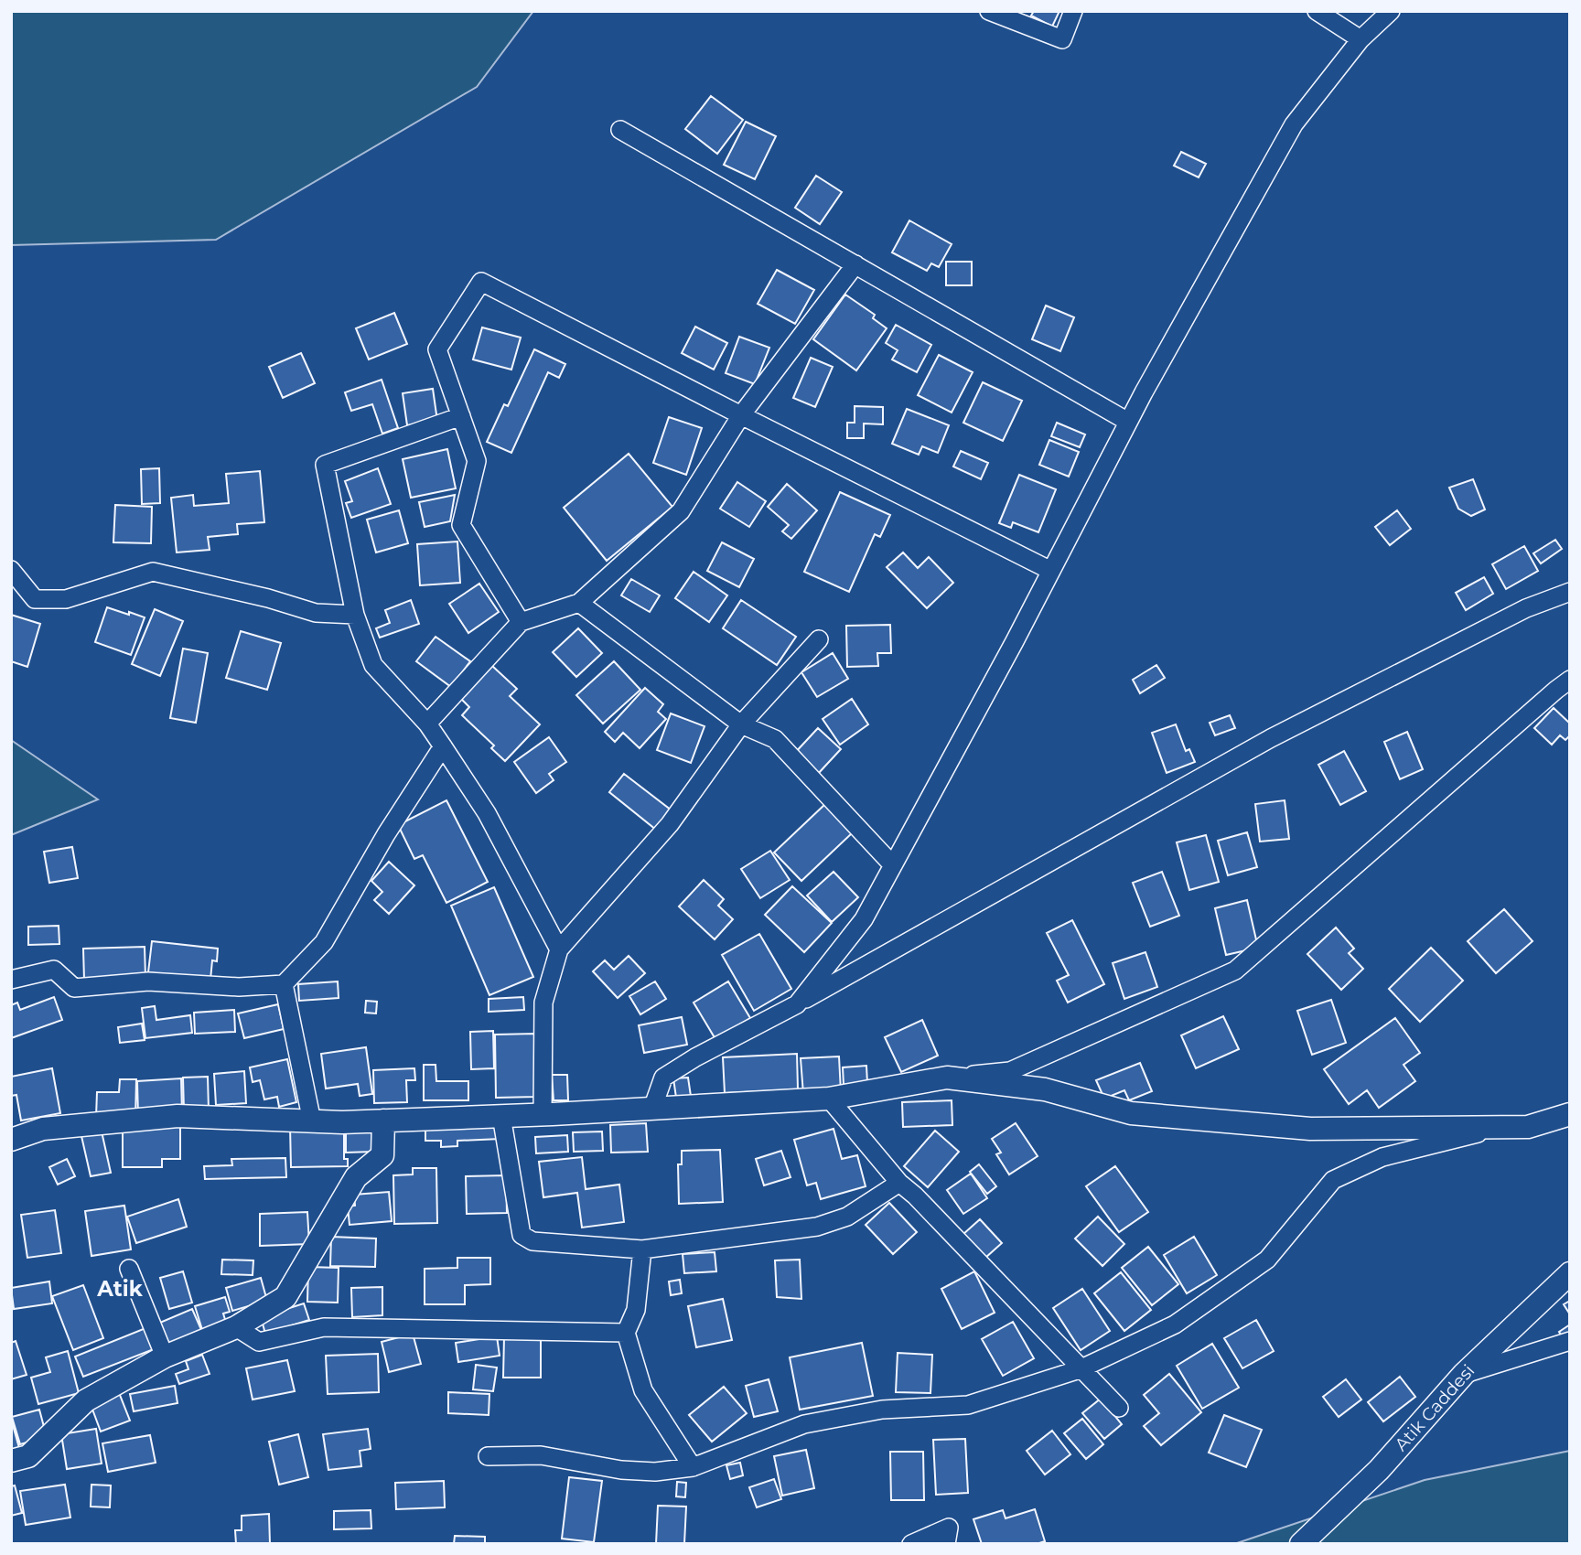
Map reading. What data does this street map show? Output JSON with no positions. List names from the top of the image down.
{
  "streets": {
    "street": ["Atik Caddesi"]
  },
  "districts": ["Atik"]
}
